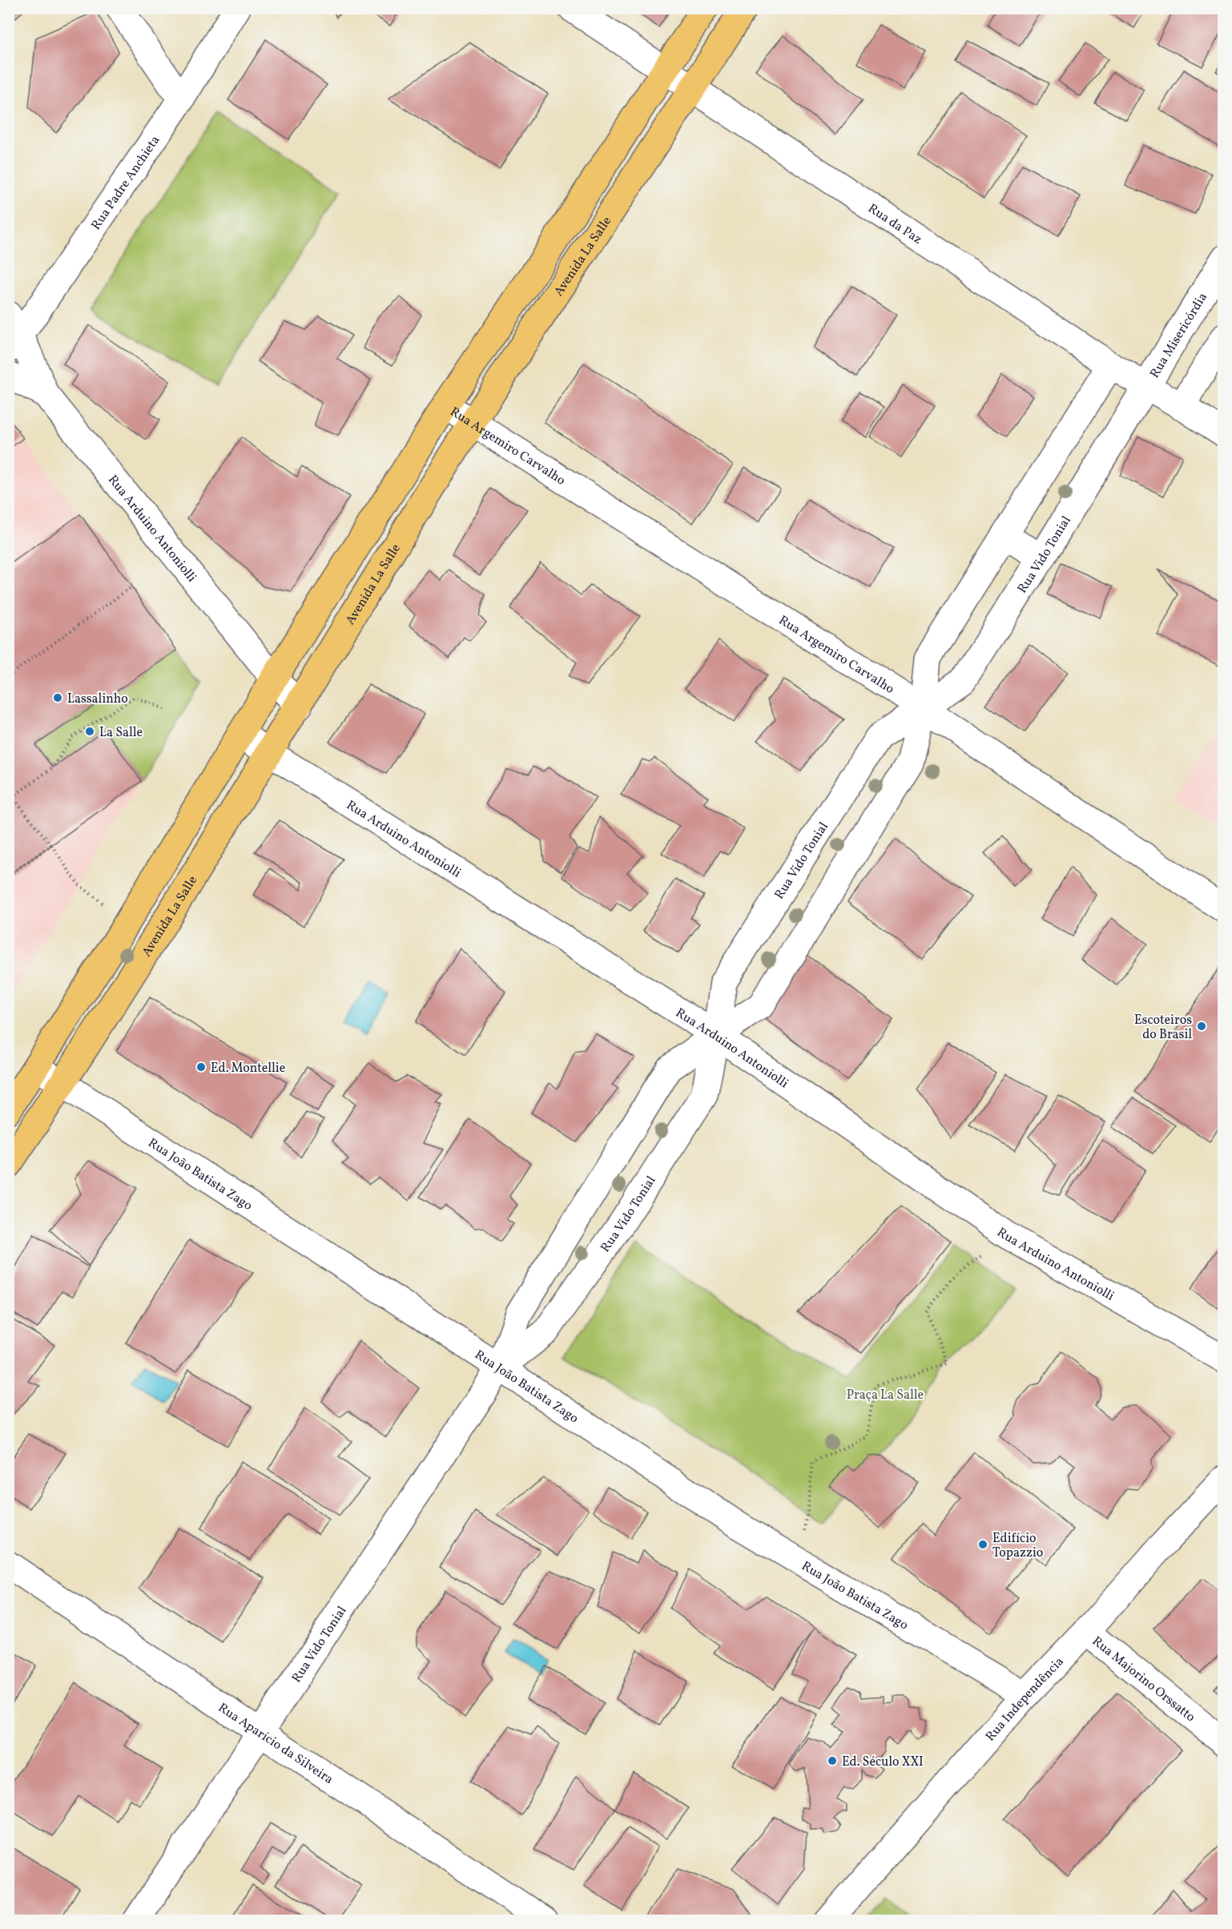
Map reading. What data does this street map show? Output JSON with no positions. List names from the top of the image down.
{
  "streets": {
    "main road": ["Avenida La Salle"],
    "street": [
      "Rua Padre Anchieta",
      "Rua da Paz",
      "Rua Misericórdia",
      "Rua Argemiro Carvalho",
      "Rua Arduino Antoniolli",
      "Rua Vido Tonial",
      "Rua João Batista Zago",
      "Rua Majorino Orssatto",
      "Rua Independência",
      "Rua Aparício da Silveira"
    ]
  },
  "crossings": [
    ["Rua Padre Anchieta", "Rua Arduino Antoniolli"],
    ["Rua da Paz", "Avenida La Salle"],
    ["Rua da Paz", "Rua Misericórdia"],
    ["Rua da Paz", "Rua Vido Tonial"],
    ["Avenida La Salle", "Rua Argemiro Carvalho"],
    ["Avenida La Salle", "Rua Arduino Antoniolli"],
    ["Avenida La Salle", "Rua João Batista Zago"],
    ["Rua Misericórdia", "Rua Vido Tonial"],
    ["Rua Argemiro Carvalho", "Rua Vido Tonial"],
    ["Rua Arduino Antoniolli", "Rua Vido Tonial"],
    ["Rua Vido Tonial", "Rua João Batista Zago"],
    ["Rua Vido Tonial", "Rua Aparício da Silveira"],
    ["Rua João Batista Zago", "Rua Independência"],
    ["Rua Majorino Orssatto", "Rua Independência"]
  ],
  "parks": ["Praça La Salle"],
  "places": [
    "Lassalinho",
    "La Salle",
    "Escoteiros do Brasil",
    "Ed. Montellie",
    "Edifício Topazzio",
    "Ed. Século XXI"
  ]
}
